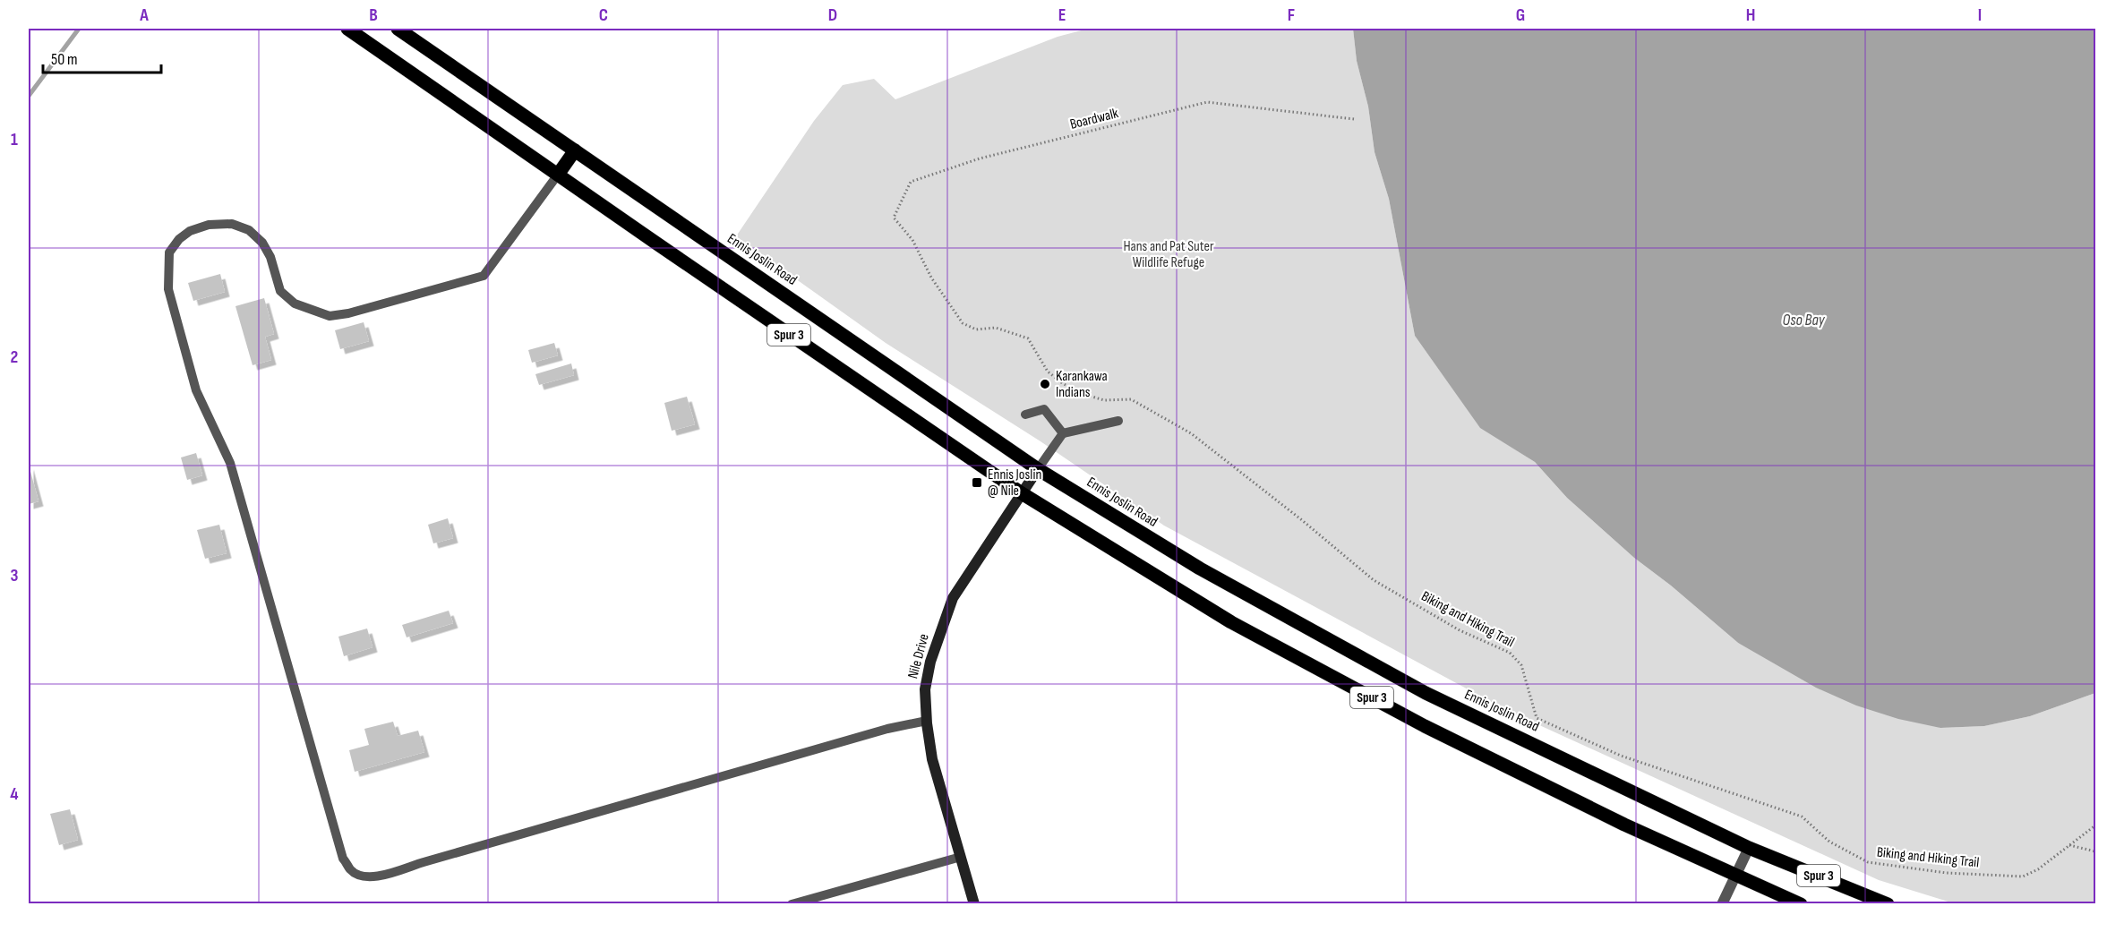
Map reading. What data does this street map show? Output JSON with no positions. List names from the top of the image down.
{
  "streets": {
    "main road": ["Ennis Joslin Road", "Spur 3", "Nile Drive"],
    "path": ["Boardwalk", "Biking and Hiking Trail"]
  },
  "crossings": [
    ["Boardwalk", "Biking and Hiking Trail"],
    ["Ennis Joslin Road", "Nile Drive"],
    ["Spur 3", "Nile Drive"]
  ],
  "water": ["Oso Bay"],
  "parks": ["Hans and Pat Suter Wildlife Refuge"],
  "places": {
    "other": ["Karankawa Indians"],
    "transit": ["Ennis Joslin @ Nile"]
  },
  "scale_bar": "50 m",
  "grid": {
    "columns": [
      "A",
      "B",
      "C",
      "D",
      "E",
      "F",
      "G",
      "H",
      "I"
    ],
    "rows": [
      "1",
      "2",
      "3",
      "4"
    ]
  }
}
